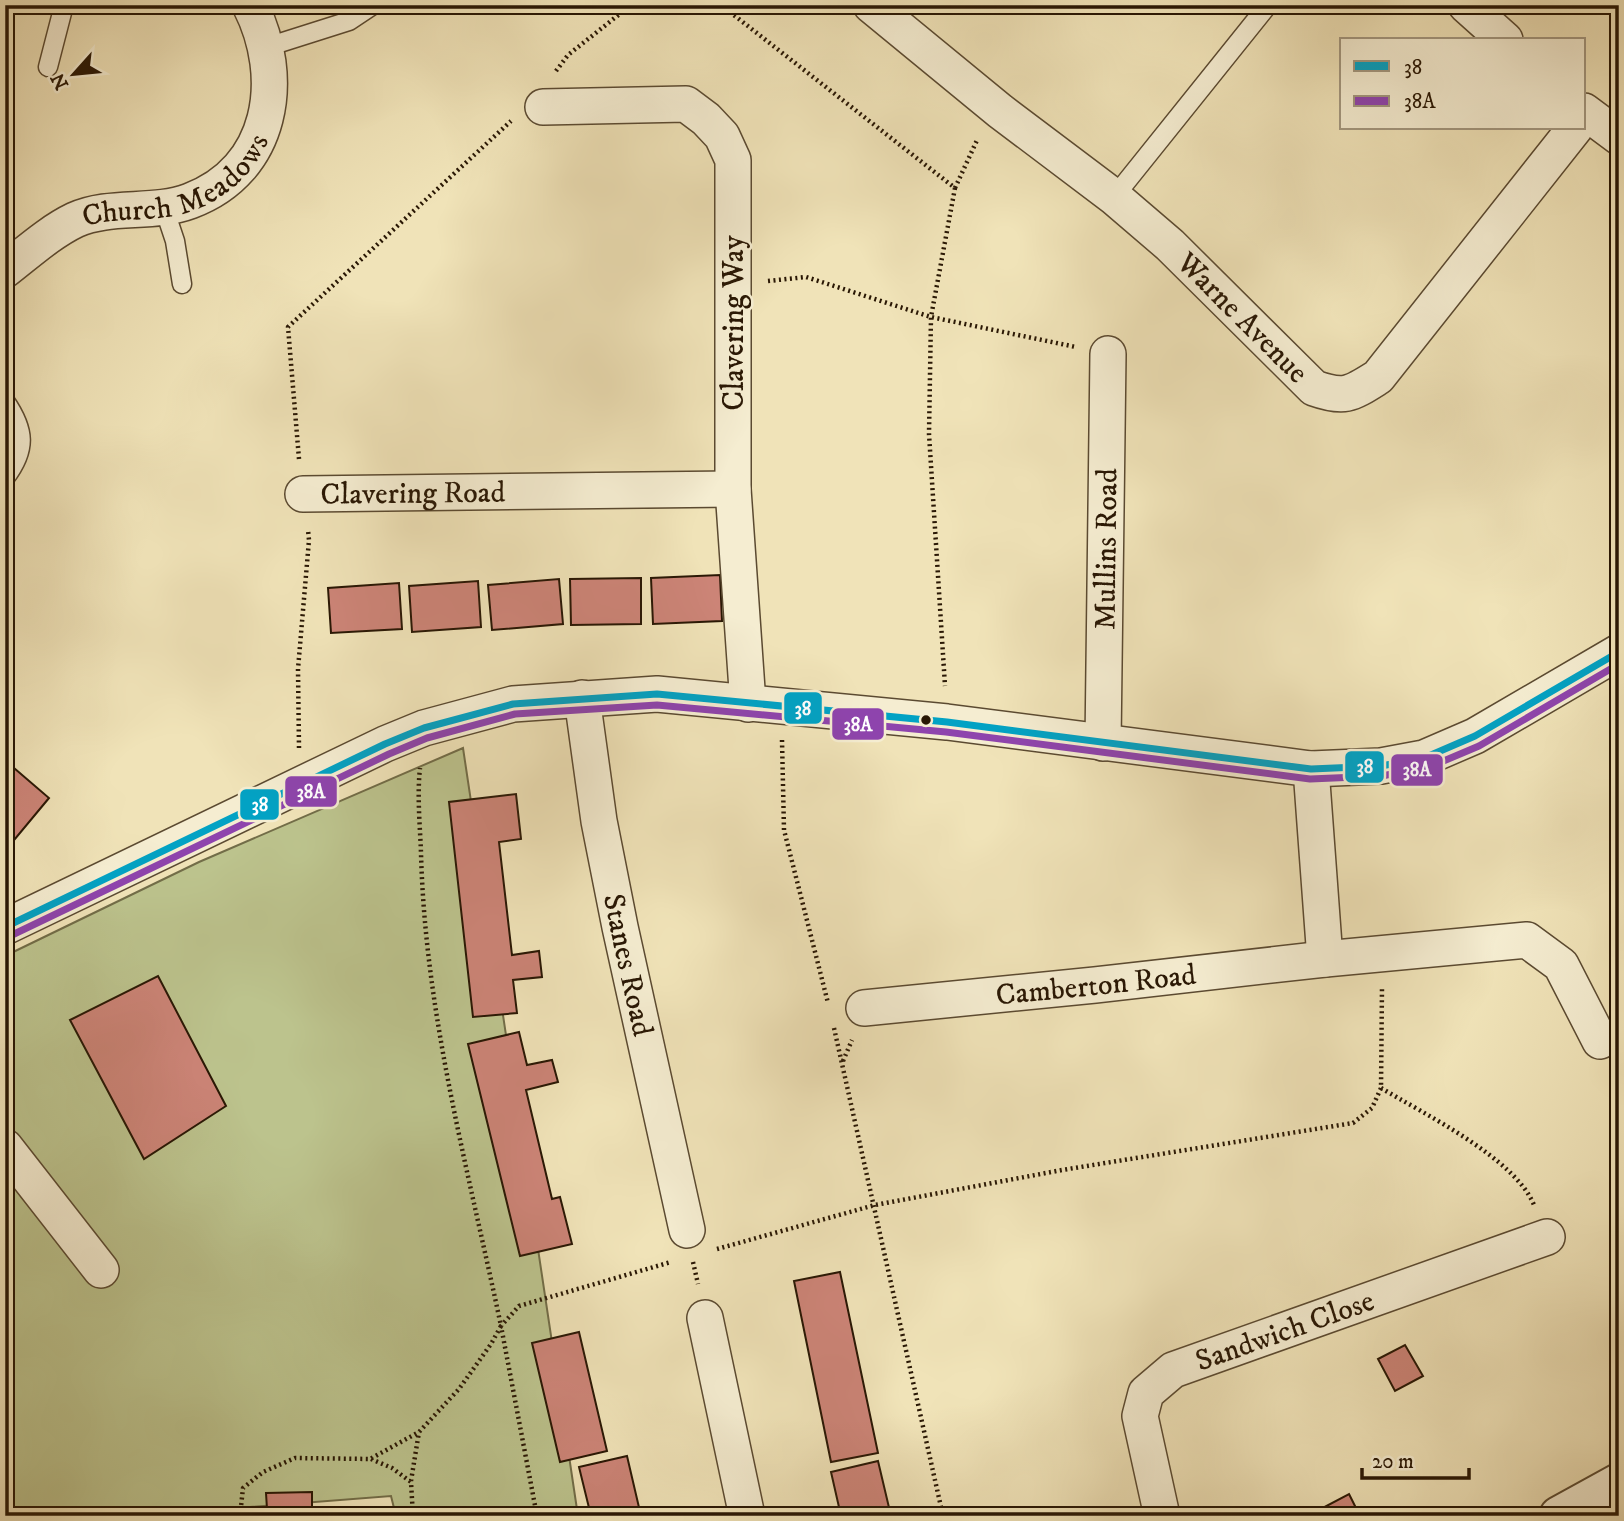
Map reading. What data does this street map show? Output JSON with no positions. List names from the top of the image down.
{
  "streets": {
    "street": [
      "Church Meadows",
      "Warne Avenue",
      "Clavering Way",
      "Clavering Road",
      "Mullins Road",
      "Stanes Road",
      "Camberton Road",
      "Sandwich Close"
    ]
  },
  "crossings": [
    ["Clavering Way", "Clavering Road"]
  ],
  "lines": ["transit line 38", "transit line 38A"],
  "legend": ["38", "38A"],
  "scale_bar": "20 m",
  "north": "bottom left"
}
